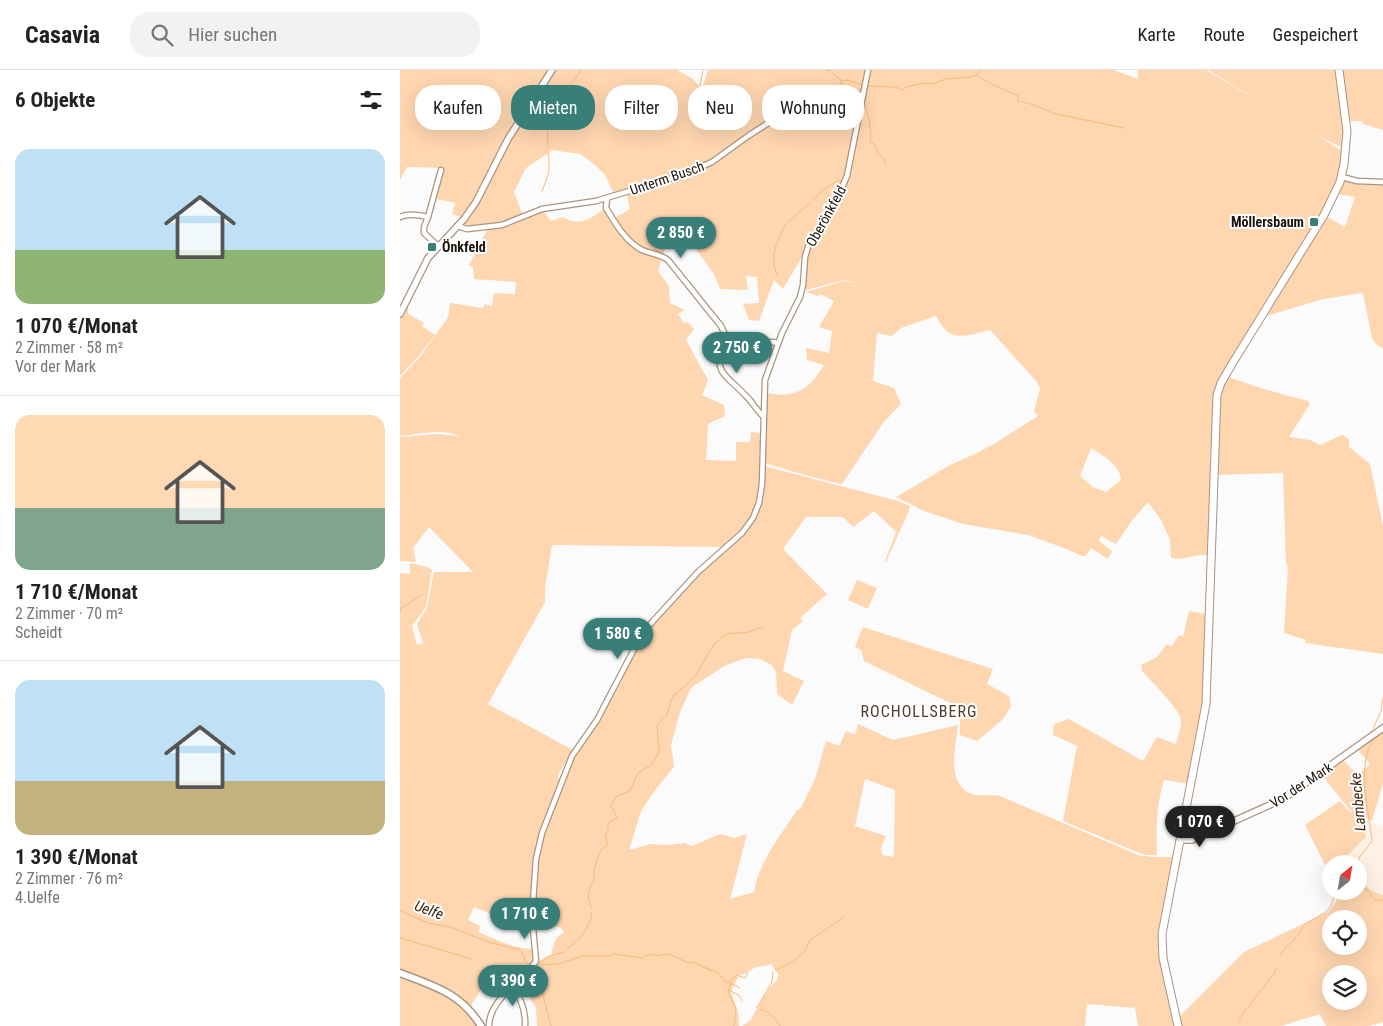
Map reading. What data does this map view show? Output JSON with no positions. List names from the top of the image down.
{
  "streets": {
    "street": ["Unterm Busch", "Oberönkfeld", "Vor der Mark"]
  },
  "districts": ["ROCHOLLSBERG"],
  "water": ["Lambecke", "Uelfe"],
  "places": {
    "transit": ["Möllersbaum", "Önkfeld"]
  },
  "north": "top right",
  "page": {
    "header": "Casavia",
    "search": "Hier suchen",
    "nav": ["Karte", "Route", "Gespeichert"],
    "heading": "6 Objekte",
    "chip": [
      "Kaufen",
      "Mieten",
      "Filter",
      "Neu",
      "Wohnung"
    ],
    "list": [
      {
        "name": "1 070 €/Monat",
        "note": "2 Zimmer · 58 m² · Vor der Mark"
      },
      {
        "name": "1 710 €/Monat",
        "note": "2 Zimmer · 70 m² · Scheidt"
      },
      {
        "name": "1 390 €/Monat",
        "note": "2 Zimmer · 76 m² · 4.Uelfe"
      }
    ],
    "price": [
      "2 850 €",
      "2 750 €",
      "1 580 €",
      "1 070 €",
      "1 710 €",
      "1 390 €"
    ]
  }
}
